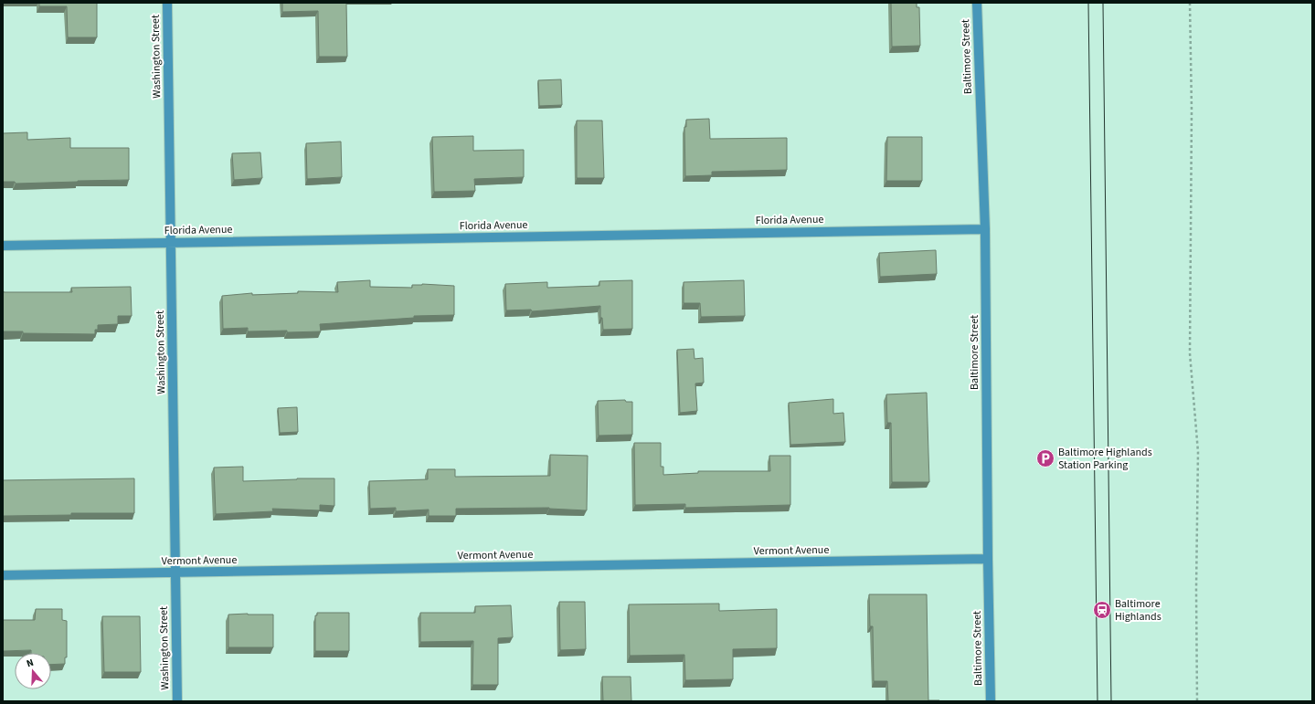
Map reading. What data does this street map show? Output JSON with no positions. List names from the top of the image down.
{
  "streets": {
    "street": [
      "Washington Street",
      "Baltimore Street",
      "Florida Avenue",
      "Vermont Avenue"
    ]
  },
  "crossings": [
    ["Washington Street", "Florida Avenue"],
    ["Washington Street", "Vermont Avenue"],
    ["Baltimore Street", "Florida Avenue"],
    ["Baltimore Street", "Vermont Avenue"]
  ],
  "places": {
    "parking": ["Baltimore Highlands Station Parking"],
    "station": ["Baltimore Highlands"]
  },
  "north": "top"
}
